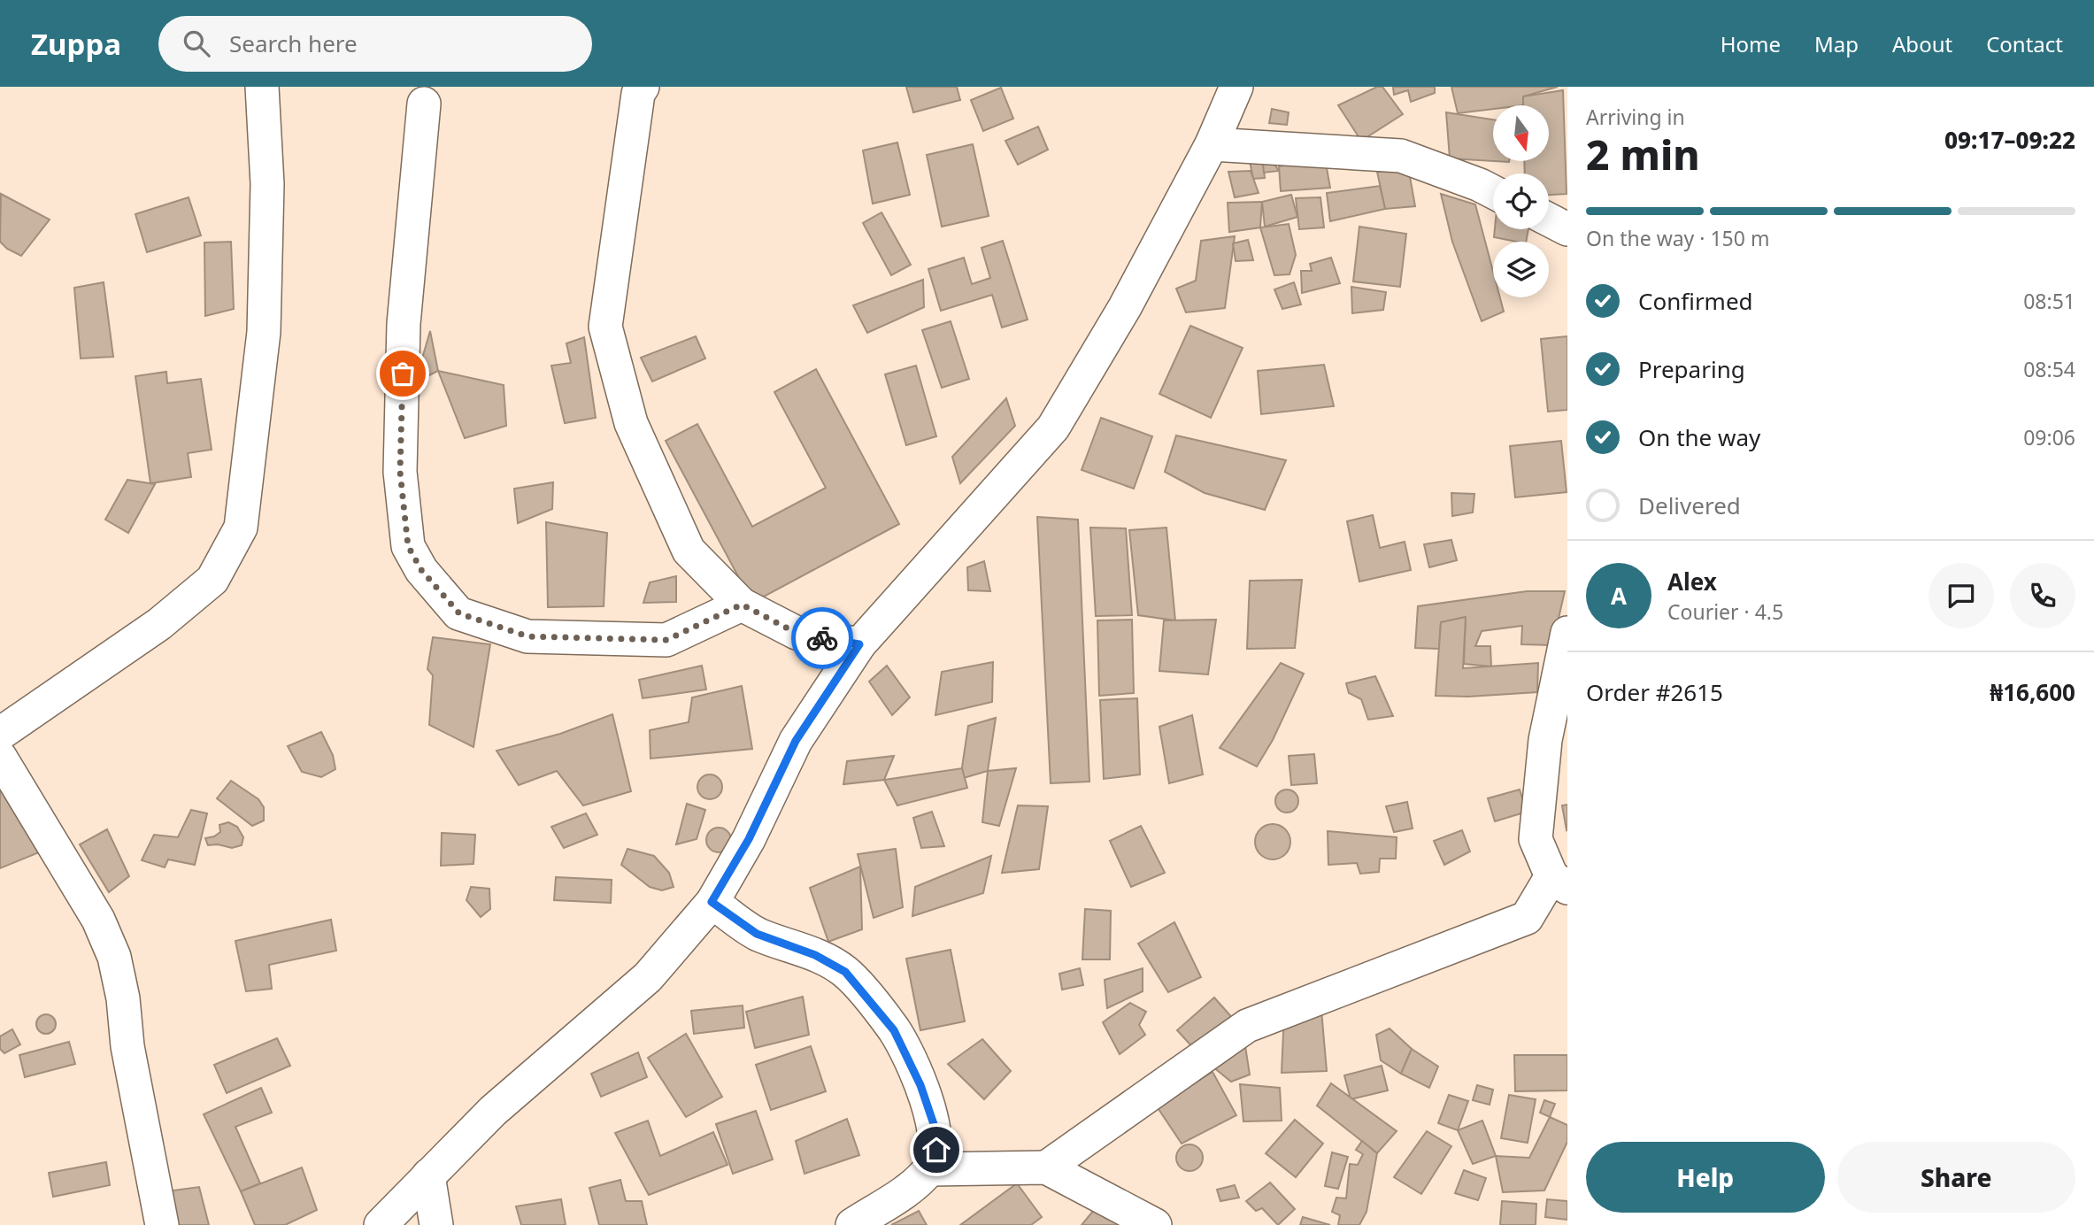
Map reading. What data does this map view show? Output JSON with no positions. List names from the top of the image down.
{
  "north": "bottom",
  "page": {
    "header": "Zuppa",
    "search": "Search here",
    "nav": [
      "Home",
      "Map",
      "About",
      "Contact"
    ],
    "heading": ["2 min", "Arriving in", "09:17–09:22"],
    "panel": [
      "Alex",
      "Courier · 4.5",
      "Order #2615",
      "₦16,600"
    ],
    "bar": "On the way · 150 m",
    "list": [
      ["Confirmed", "08:51"],
      ["Preparing", "08:54"],
      ["On the way", "09:06"],
      "Delivered"
    ],
    "round": "A",
    "buttons": ["Help", "Share"]
  }
}
